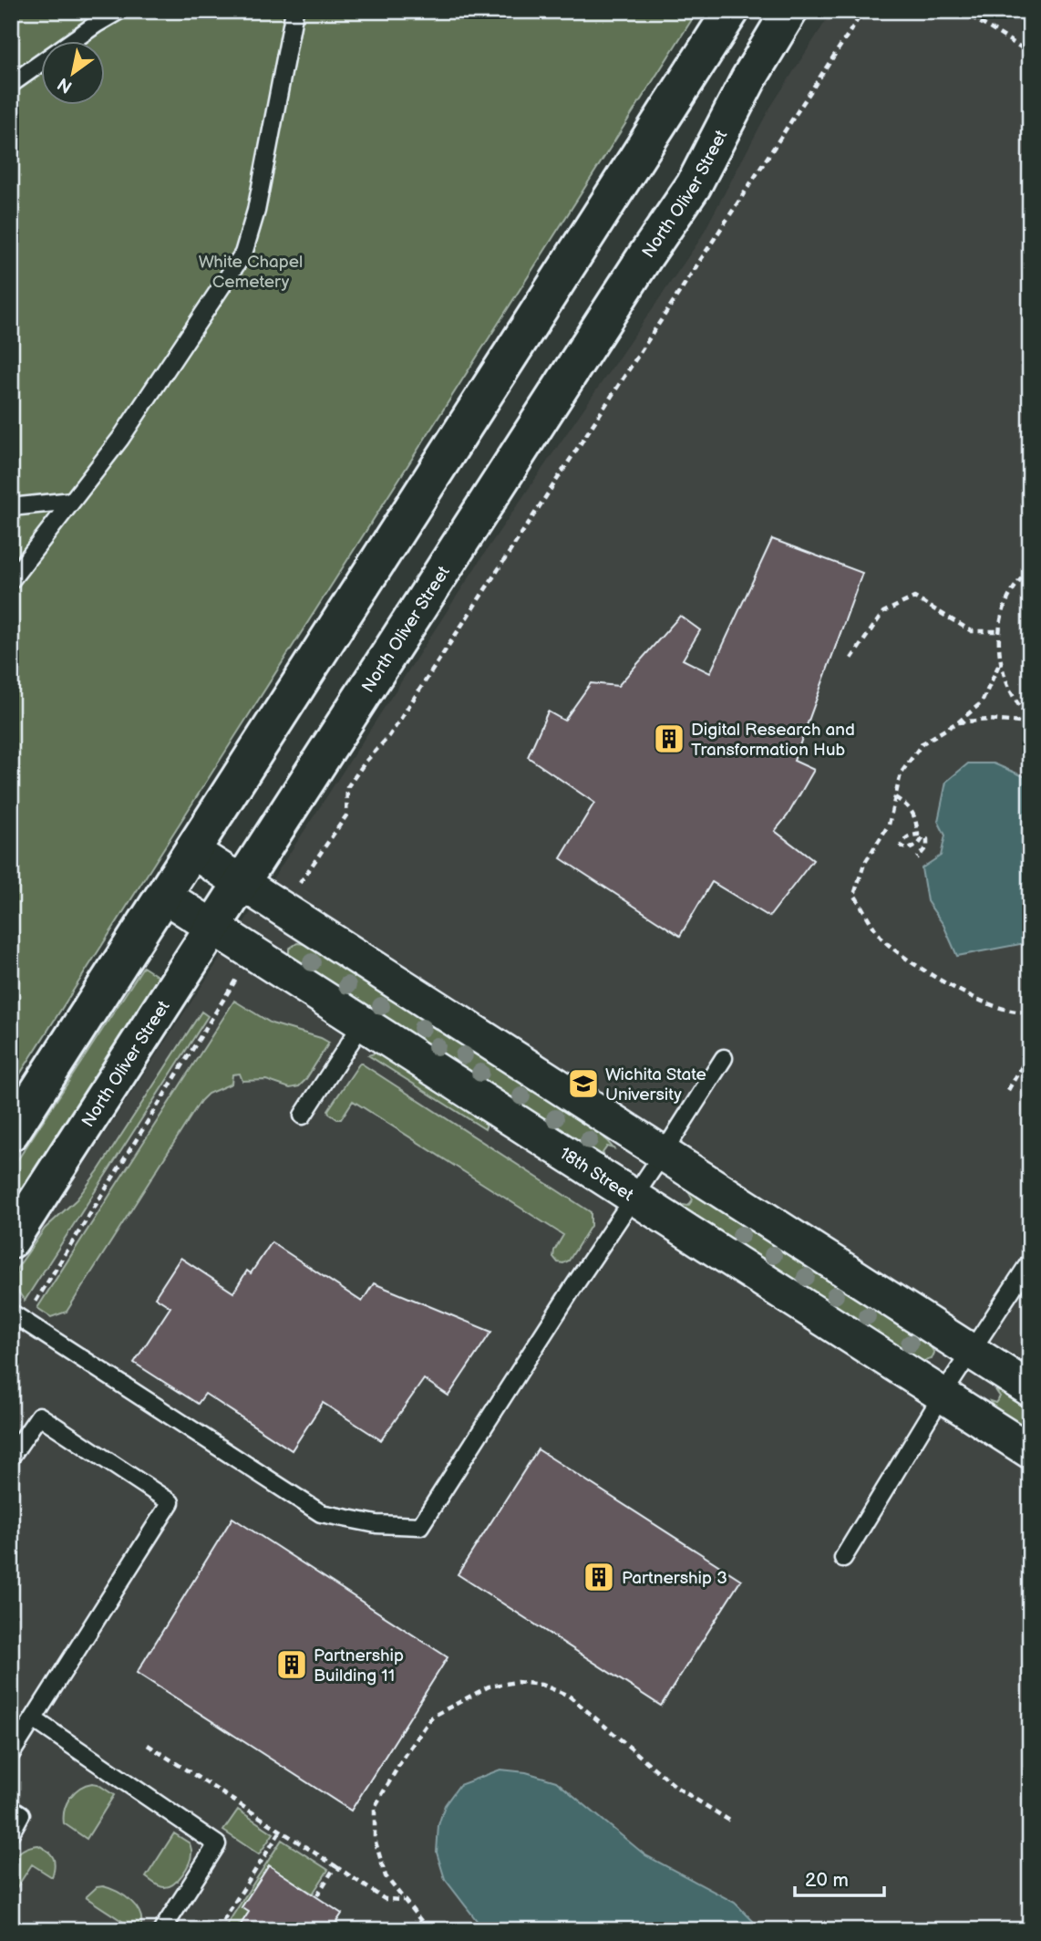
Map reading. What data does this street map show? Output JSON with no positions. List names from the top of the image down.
{
  "streets": {
    "main road": ["North Oliver Street"],
    "street": ["18th Street"]
  },
  "crossings": [
    ["North Oliver Street", "18th Street"]
  ],
  "parks": ["White Chapel Cemetery"],
  "places": {
    "building": ["Digital Research and Transformation Hub", "Partnership 3", "Partnership Building 11"],
    "school or university": ["Wichita State University"]
  },
  "scale_bar": "20 m",
  "north": "bottom left"
}
